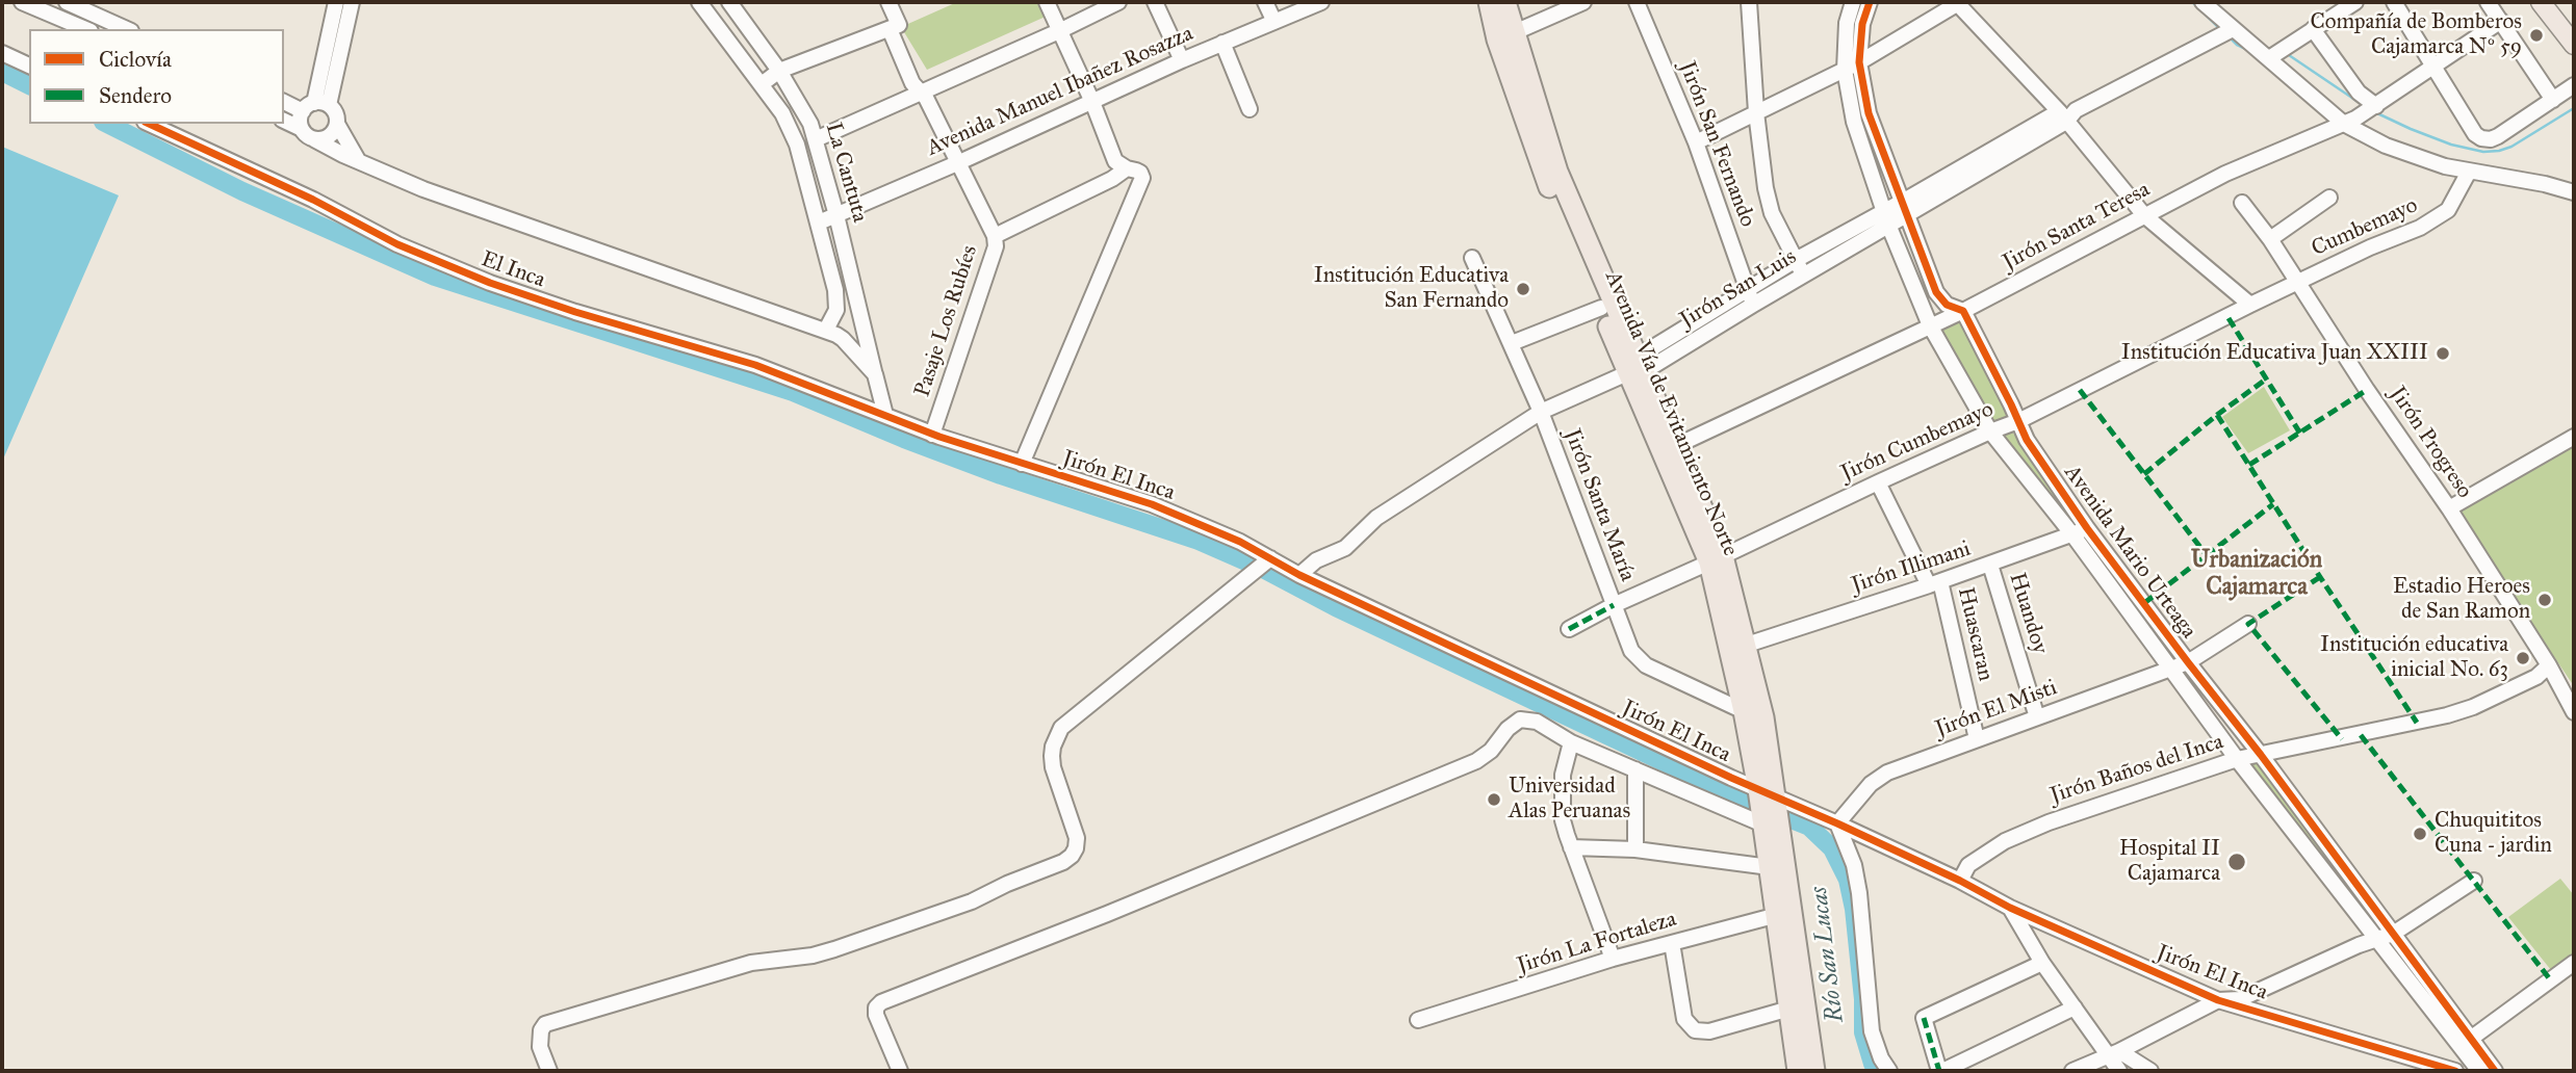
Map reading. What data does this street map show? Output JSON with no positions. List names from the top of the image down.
{
  "streets": {
    "highway": ["Avenida Vía de Evitamiento Norte"],
    "street": [
      "Avenida Manuel Ibañez Rosazza",
      "Jirón San Fernando",
      "La Cantuta",
      "Jirón Santa Teresa",
      "Cumbemayo",
      "El Inca",
      "Jirón San Luis",
      "Pasaje Los Rubíes",
      "Jirón Cumbemayo",
      "Jirón Progreso",
      "Jirón El Inca",
      "Jirón Santa María",
      "Avenida Mario Urteaga",
      "Jirón Illimani",
      "Huandoy",
      "Huascaran",
      "Jirón El Misti",
      "Jirón Baños del Inca",
      "Jirón La Fortaleza"
    ]
  },
  "crossings": [
    ["Avenida Manuel Ibañez Rosazza", "La Cantuta"],
    ["Avenida Manuel Ibañez Rosazza", "Pasaje Los Rubíes"],
    ["Jirón San Fernando", "Jirón San Luis"],
    ["La Cantuta", "El Inca"],
    ["La Cantuta", "Jirón El Inca"],
    ["Jirón Santa Teresa", "Avenida Mario Urteaga"],
    ["Cumbemayo", "Jirón Cumbemayo"],
    ["Cumbemayo", "Jirón Progreso"],
    ["El Inca", "Jirón El Inca"],
    ["Jirón San Luis", "Avenida Vía de Evitamiento Norte"],
    ["Jirón San Luis", "Jirón El Inca"],
    ["Jirón San Luis", "Jirón Santa María"],
    ["Jirón San Luis", "Avenida Mario Urteaga"],
    ["Pasaje Los Rubíes", "Jirón El Inca"],
    ["Avenida Vía de Evitamiento Norte", "Jirón Cumbemayo"],
    ["Avenida Vía de Evitamiento Norte", "Jirón El Inca"],
    ["Avenida Vía de Evitamiento Norte", "Jirón Santa María"],
    ["Avenida Vía de Evitamiento Norte", "Jirón Illimani"],
    ["Avenida Vía de Evitamiento Norte", "Jirón La Fortaleza"],
    ["Jirón Cumbemayo", "Jirón Progreso"],
    ["Jirón Cumbemayo", "Jirón Santa María"],
    ["Jirón Cumbemayo", "Avenida Mario Urteaga"],
    ["Jirón Cumbemayo", "Huascaran"],
    ["Jirón Progreso", "Jirón Baños del Inca"],
    ["Jirón El Inca", "Jirón El Misti"],
    ["Jirón El Inca", "Jirón Baños del Inca"],
    ["Avenida Mario Urteaga", "Jirón Illimani"],
    ["Avenida Mario Urteaga", "Jirón El Misti"],
    ["Avenida Mario Urteaga", "Jirón Baños del Inca"],
    ["Jirón Illimani", "Huandoy"],
    ["Jirón Illimani", "Huascaran"],
    ["Huandoy", "Jirón El Misti"],
    ["Huascaran", "Jirón El Misti"]
  ],
  "districts": ["Urbanización Cajamarca"],
  "water": ["Río San Lucas"],
  "places": [
    "Compañía de Bomberos Cajamarca Nº 59",
    "Institución Educativa San Fernando",
    "Institución Educativa Juan XXIII",
    "Estadio Heroes de San Ramon",
    "Institución educativa inicial No. 63",
    "Universidad Alas Peruanas",
    "Chuquititos Cuna - jardin",
    "Hospital II Cajamarca"
  ],
  "legend": ["Ciclovía", "Sendero"]
}
